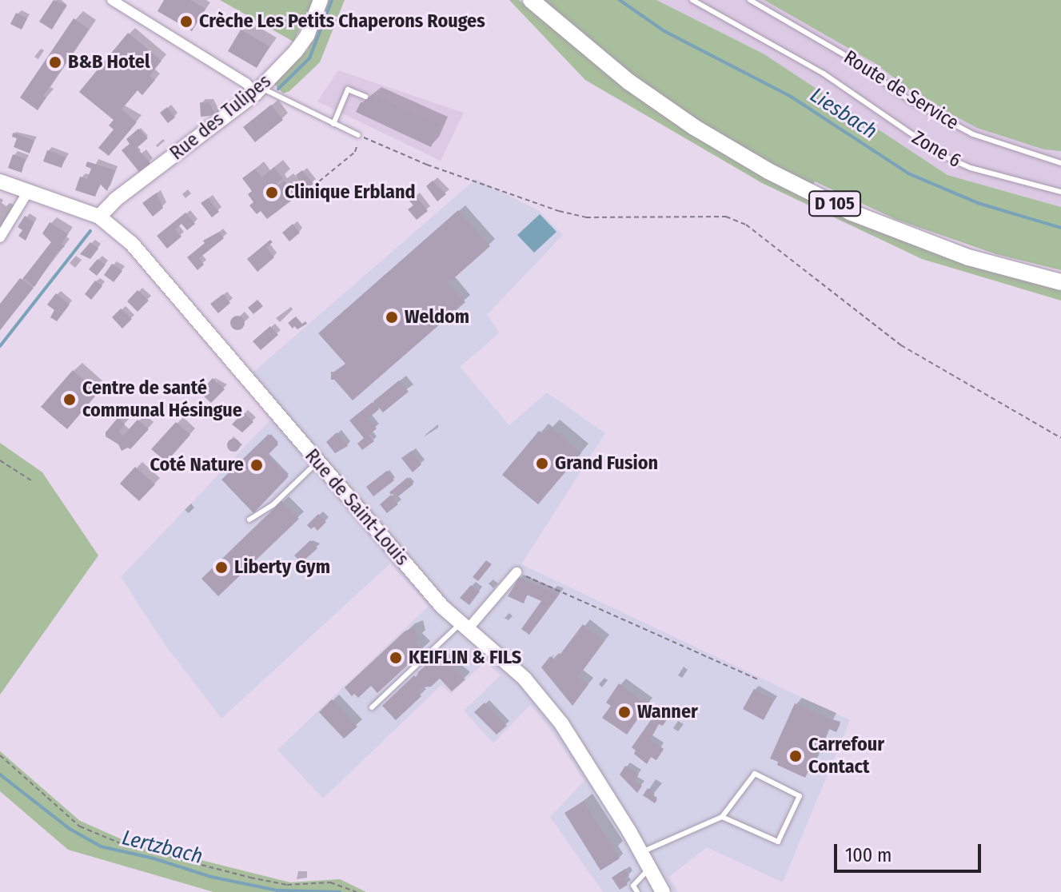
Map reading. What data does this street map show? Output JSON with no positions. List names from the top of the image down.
{
  "streets": {
    "main road": ["Rue des Tulipes", "D 105", "Rue de Saint-Louis"],
    "lane": ["Route de Service", "Zone 6"]
  },
  "crossings": [
    ["Rue des Tulipes", "Rue de Saint-Louis"]
  ],
  "water": ["Liesbach", "Lertzbach"],
  "places": [
    "Crèche Les Petits Chaperons Rouges",
    "B&B Hotel",
    "Clinique Erbland",
    "Weldom",
    "Centre de santé communal Hésingue",
    "Grand Fusion",
    "Coté Nature",
    "Liberty Gym",
    "KEIFLIN & FILS",
    "Wanner",
    "Carrefour Contact"
  ],
  "scale_bar": "100 m"
}
